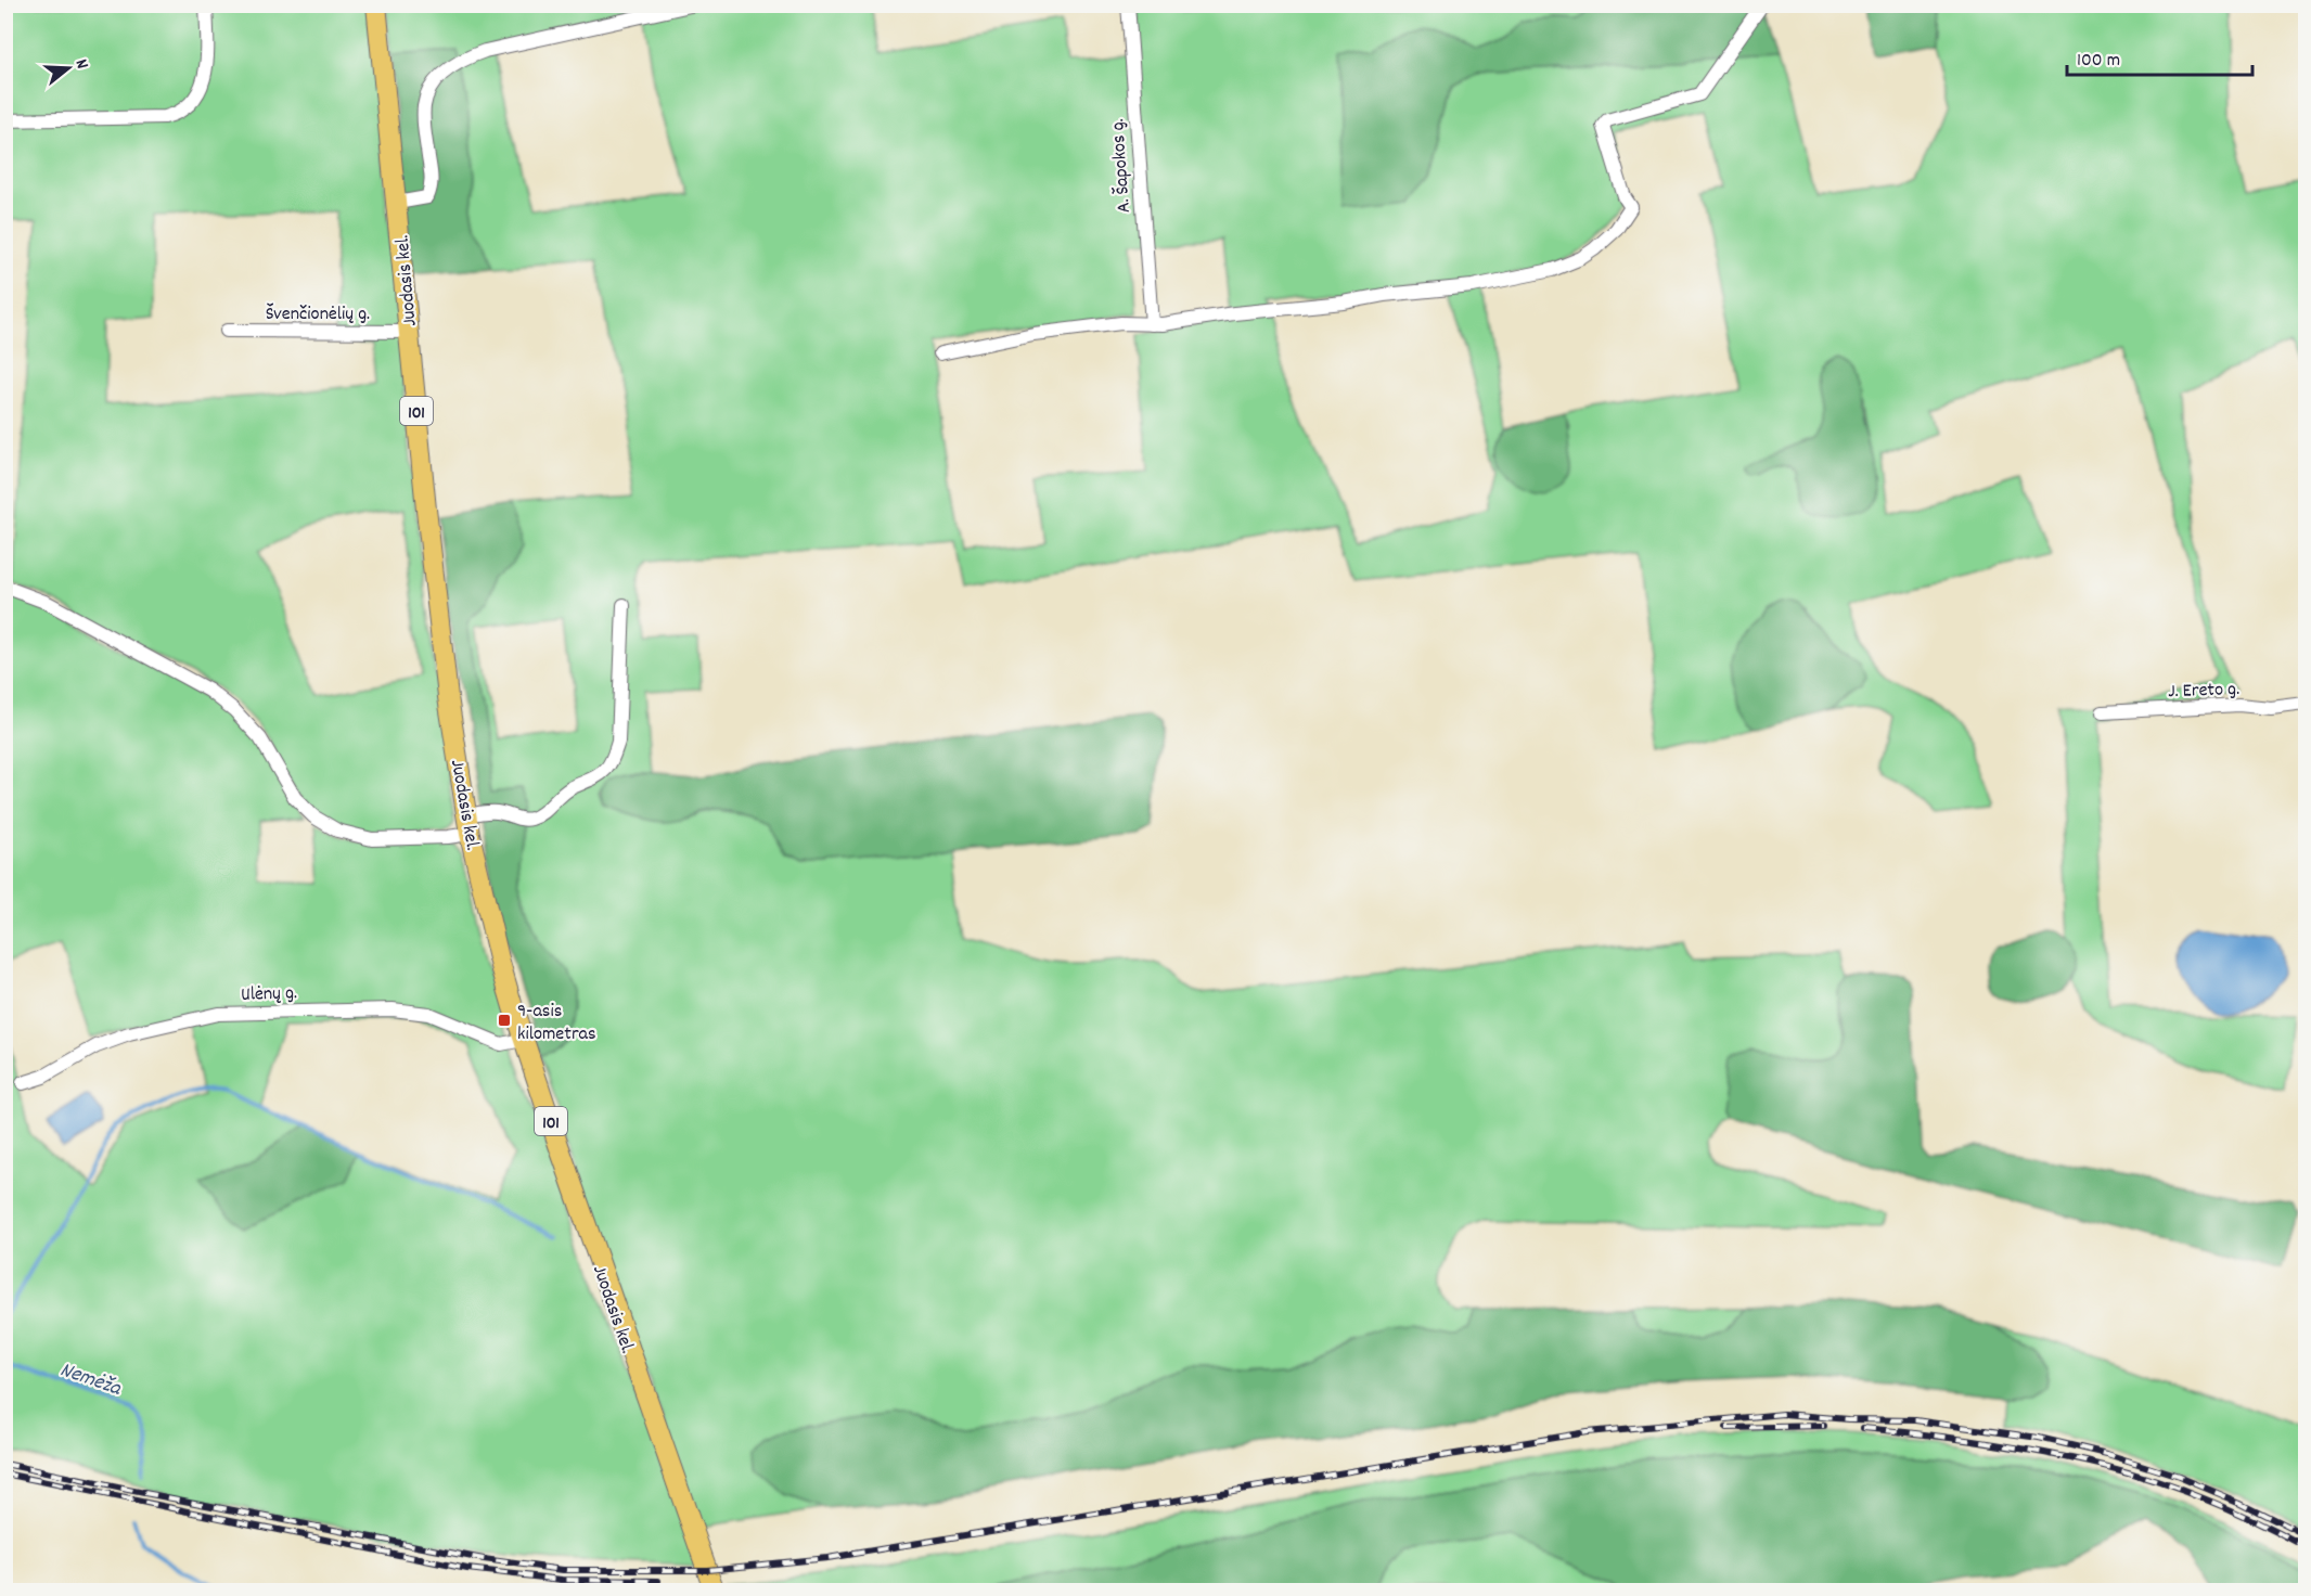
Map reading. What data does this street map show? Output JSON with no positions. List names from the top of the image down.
{
  "streets": {
    "main road": ["Juodasis kel.", "101"],
    "street": [
      "A. Šapokos g.",
      "Švenčionėlių g.",
      "J. Ereto g.",
      "Ulėnų g."
    ]
  },
  "crossings": [
    ["Juodasis kel.", "Švenčionėlių g."],
    ["Juodasis kel.", "Ulėnų g."]
  ],
  "water": ["Nemėža"],
  "places": {
    "transit": ["9-asis kilometras"]
  },
  "scale_bar": "100 m",
  "north": "right"
}
